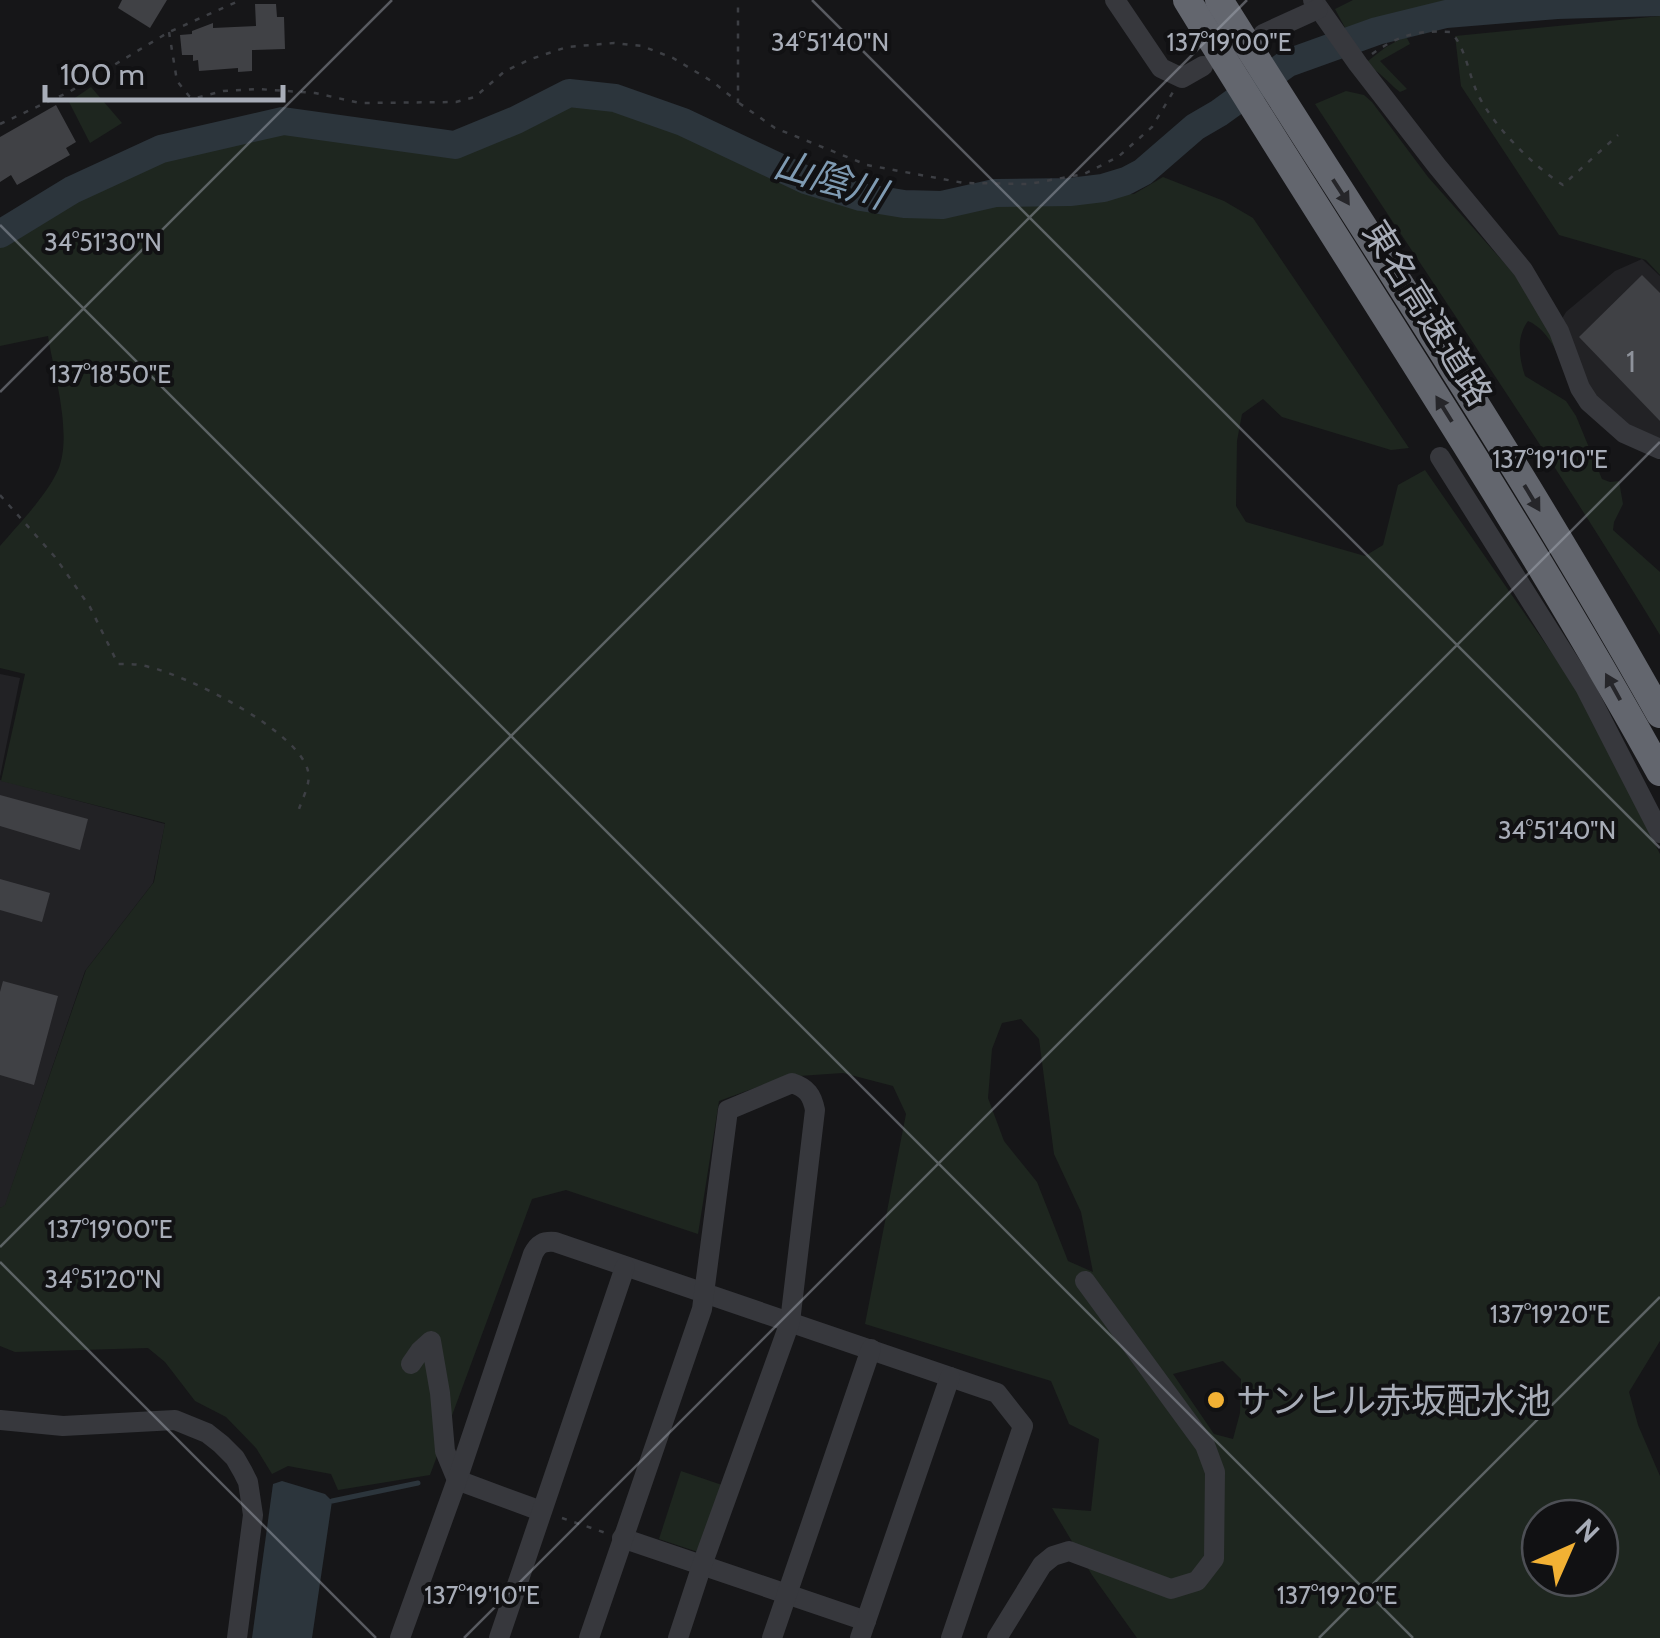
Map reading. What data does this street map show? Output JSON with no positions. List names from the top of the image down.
{
  "streets": {
    "highway": ["東名高速道路"]
  },
  "water": ["山陰川"],
  "places": ["サンヒル赤坂配水池"],
  "house_numbers": ["1"],
  "scale_bar": "100 m",
  "north": "top right",
  "coordinates": [
    "34°51'40\"N",
    "137°19'00\"E",
    "34°51'30\"N",
    "137°18'50\"E",
    "137°19'10\"E",
    "34°51'20\"N",
    "137°19'20\"E"
  ]
}
